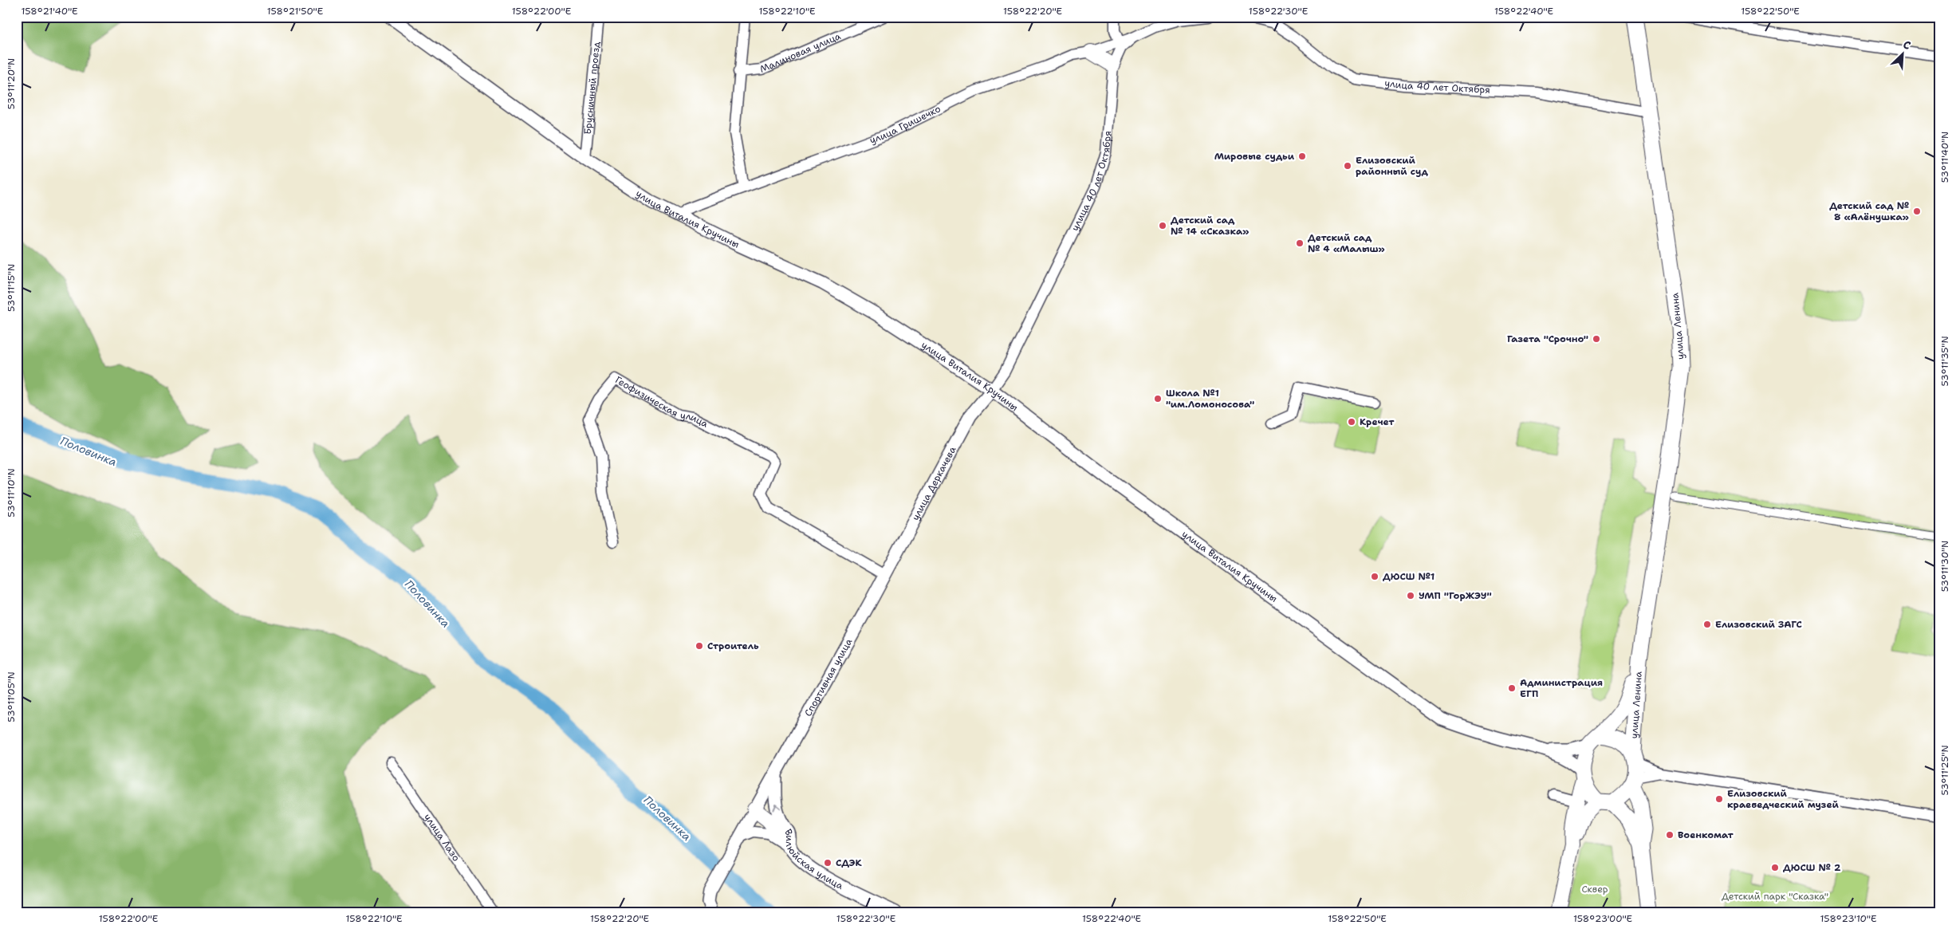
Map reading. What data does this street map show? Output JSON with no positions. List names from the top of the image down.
{
  "streets": {
    "main road": ["улица Ленина"],
    "street": [
      "Малиновая улица",
      "улица 40 лет Октября",
      "Брусничный проезд",
      "улица Гришечко",
      "улица Виталия Кручины",
      "Геофизическая улица",
      "улица Деркачева",
      "Спортивная улица",
      "улица Лазо",
      "Вилюйская улица"
    ]
  },
  "crossings": [
    ["улица 40 лет Октября", "улица Гришечко"],
    ["улица 40 лет Октября", "улица Виталия Кручины"],
    ["улица 40 лет Октября", "улица Ленина"],
    ["улица 40 лет Октября", "улица Деркачева"],
    ["Брусничный проезд", "улица Виталия Кручины"],
    ["улица Гришечко", "улица Виталия Кручины"],
    ["улица Виталия Кручины", "улица Ленина"],
    ["улица Виталия Кручины", "улица Деркачева"],
    ["Геофизическая улица", "улица Деркачева"],
    ["Геофизическая улица", "Спортивная улица"],
    ["улица Деркачева", "Спортивная улица"],
    ["Спортивная улица", "Вилюйская улица"]
  ],
  "one_way": ["Вилюйская улица"],
  "water": ["Половинка"],
  "parks": ["Сквер", "Детский парк \"Сказка\""],
  "places": [
    "Мировые судьи",
    "Елизовский районный суд",
    "Детский сад № 8 «Алёнушка»",
    "Детский сад № 14 «Сказка»",
    "Детский сад № 4 «Малыш»",
    "Газета \"Срочно\"",
    "Школа №1 \"им.Ломоносова\"",
    "Кречет",
    "ДЮСШ №1",
    "УМП \"ГорЖЭУ\"",
    "Елизовский ЗАГС",
    "Строитель",
    "Администрация ЕГП",
    "Елизовский краеведческий музей",
    "Военкомат",
    "СДЭК",
    "ДЮСШ № 2"
  ],
  "north": "top right",
  "coordinates": [
    "158°21'40\"E",
    "158°21'50\"E",
    "158°22'00\"E",
    "158°22'10\"E",
    "158°22'20\"E",
    "158°22'30\"E",
    "158°22'40\"E",
    "158°22'50\"E",
    "53°11'20\"N",
    "53°11'40\"N",
    "53°11'15\"N",
    "53°11'35\"N",
    "53°11'10\"N",
    "53°11'30\"N",
    "53°11'05\"N",
    "53°11'25\"N",
    "158°23'00\"E",
    "158°23'10\"E"
  ]
}
